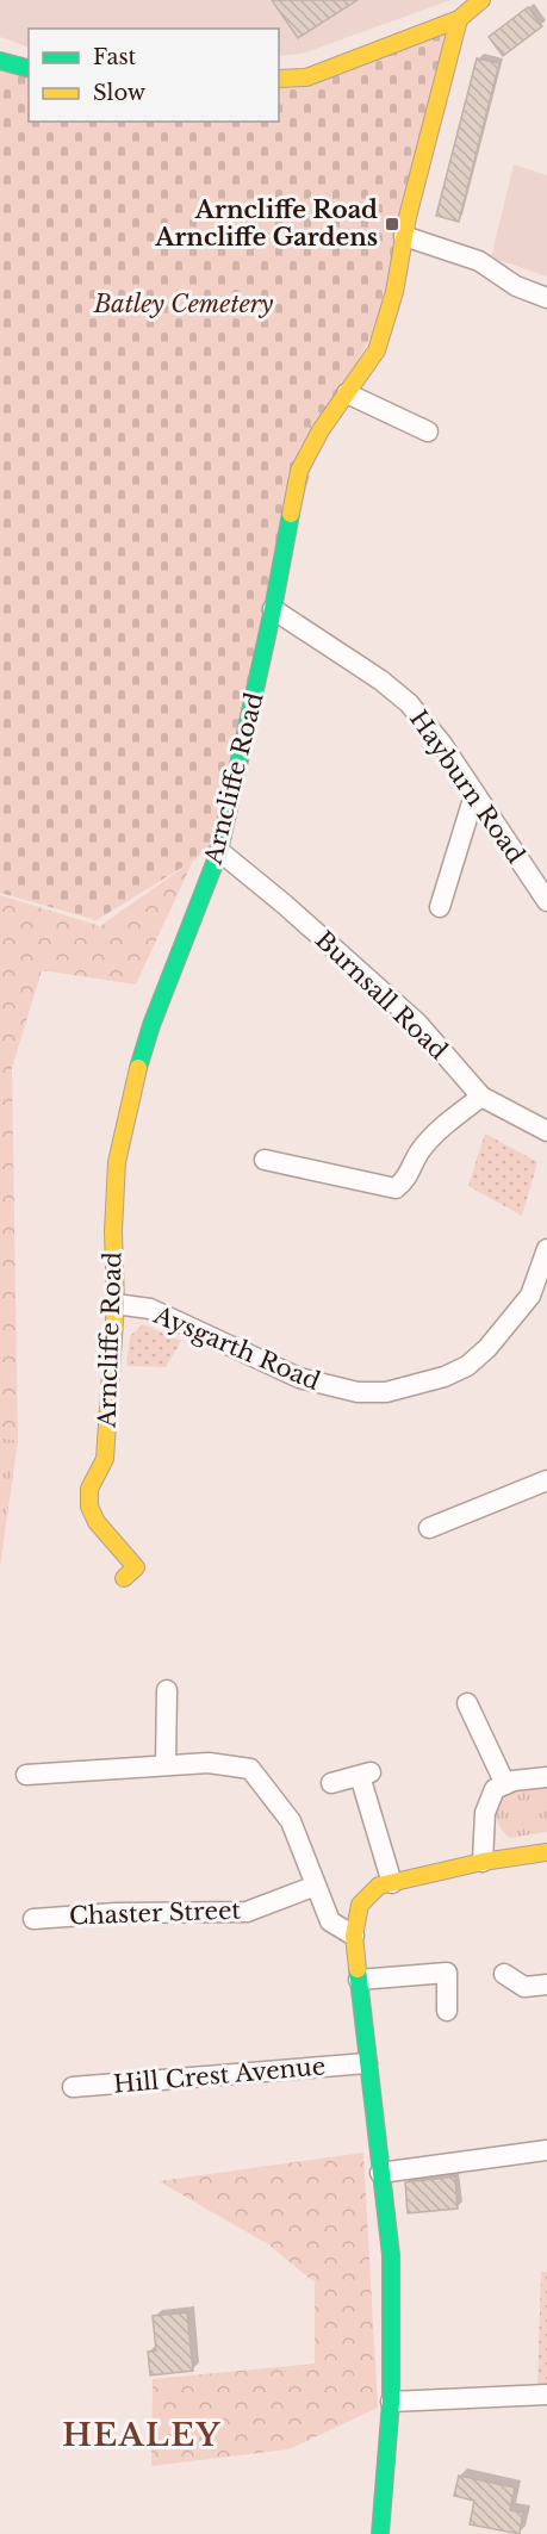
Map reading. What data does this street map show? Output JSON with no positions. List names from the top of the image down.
{
  "streets": {
    "street": [
      "Arncliffe Road",
      "Hayburn Road",
      "Burnsall Road",
      "Aysgarth Road",
      "Chaster Street",
      "Hill Crest Avenue"
    ]
  },
  "crossings": [
    ["Arncliffe Road", "Hayburn Road"],
    ["Arncliffe Road", "Burnsall Road"],
    ["Arncliffe Road", "Aysgarth Road"]
  ],
  "districts": ["HEALEY"],
  "parks": ["Batley Cemetery"],
  "places": {
    "transit": ["Arncliffe Road Arncliffe Gardens"]
  },
  "legend": ["Fast", "Slow"]
}
